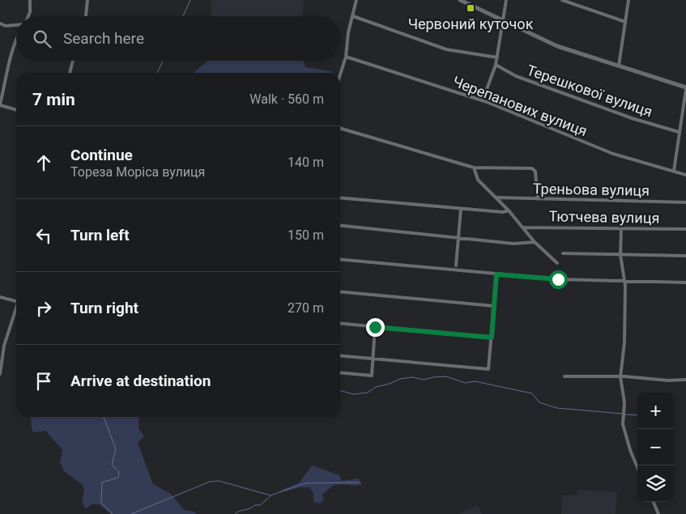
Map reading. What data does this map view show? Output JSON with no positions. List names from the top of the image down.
{
  "streets": {
    "street": [
      "Терешкової вулиця",
      "Черепанових вулиця",
      "Треньова вулиця",
      "Тютчева вулиця"
    ]
  },
  "places": {
    "transit": ["Червоний куточок"]
  },
  "page": {
    "search": "Search here",
    "heading": ["7 min", "Walk · 560 m"],
    "list": [
      ["Continue", "Тореза Моріса вулиця", "140 m"],
      ["Turn left", "150 m"],
      ["Turn right", "270 m"],
      "Arrive at destination"
    ],
    "map_buttons": ["+", "−"]
  }
}
